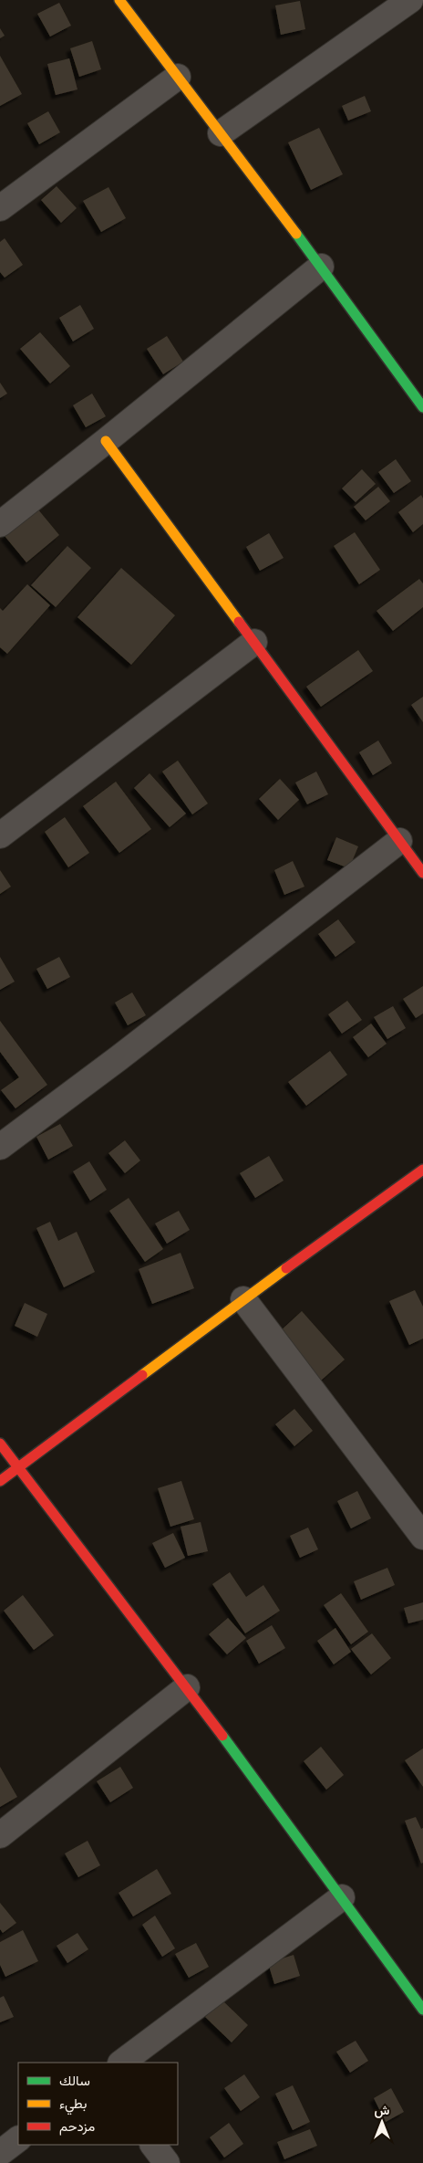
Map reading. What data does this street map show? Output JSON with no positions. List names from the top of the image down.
{
  "legend": ["سالك", "بطيء", "مزدحم"],
  "north": "top"
}
